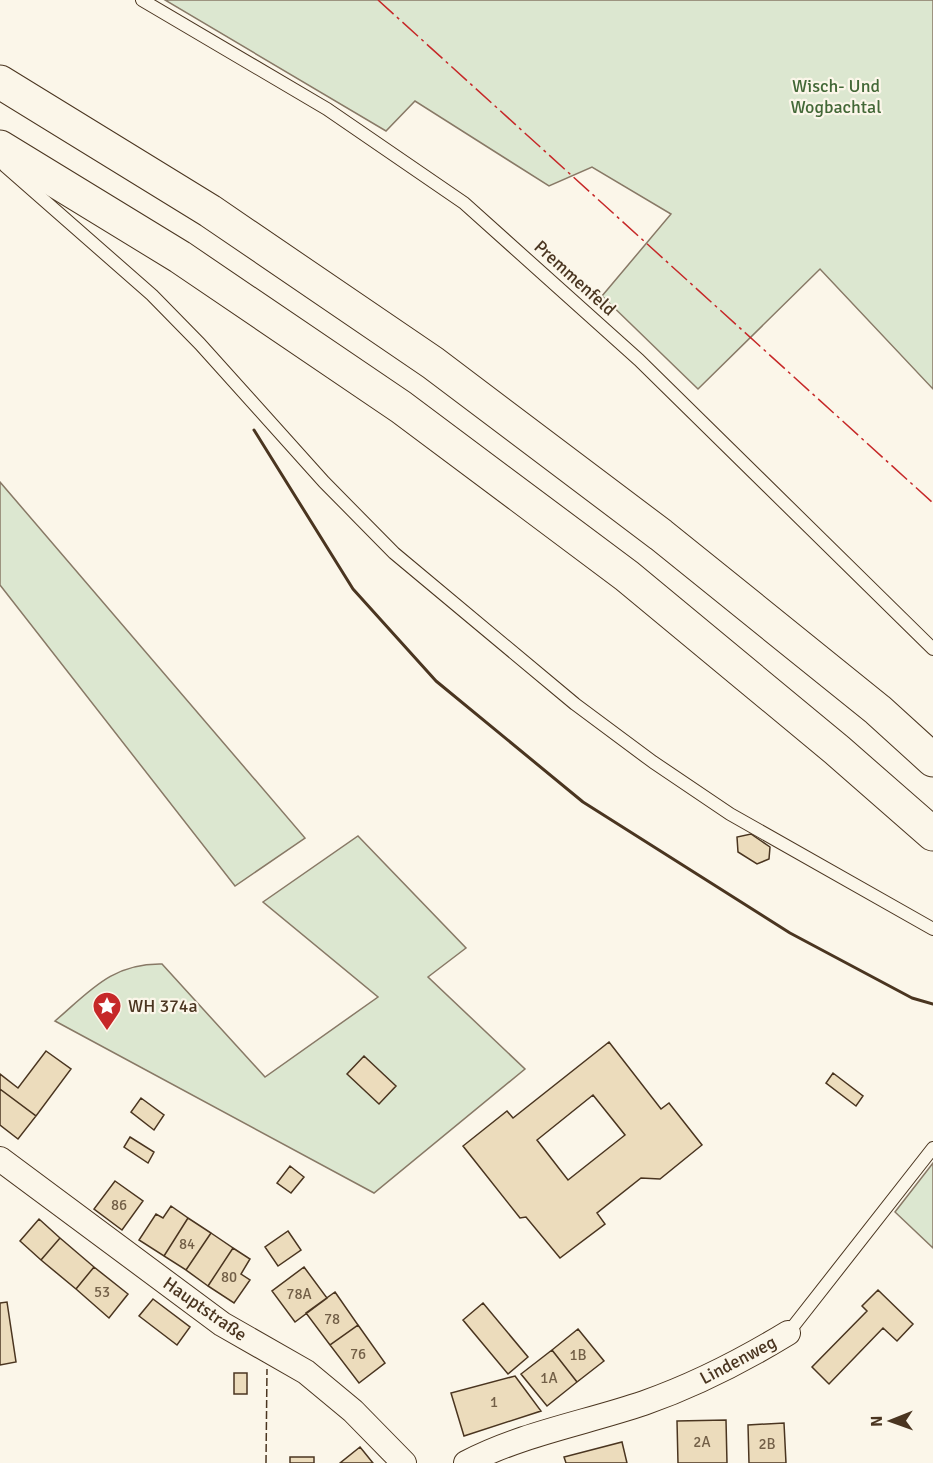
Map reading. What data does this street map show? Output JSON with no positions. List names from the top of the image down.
{
  "streets": {
    "street": ["Hauptstraße", "Lindenweg"],
    "lane": ["Premmenfeld"]
  },
  "parks": ["Wisch- Und Wogbachtal"],
  "places": {
    "place": ["WH 374a"]
  },
  "house_numbers": [
    "86",
    "84",
    "80",
    "53",
    "78A",
    "78",
    "76",
    "1B",
    "1A",
    "1",
    "2A",
    "2B"
  ],
  "north": "left"
}
